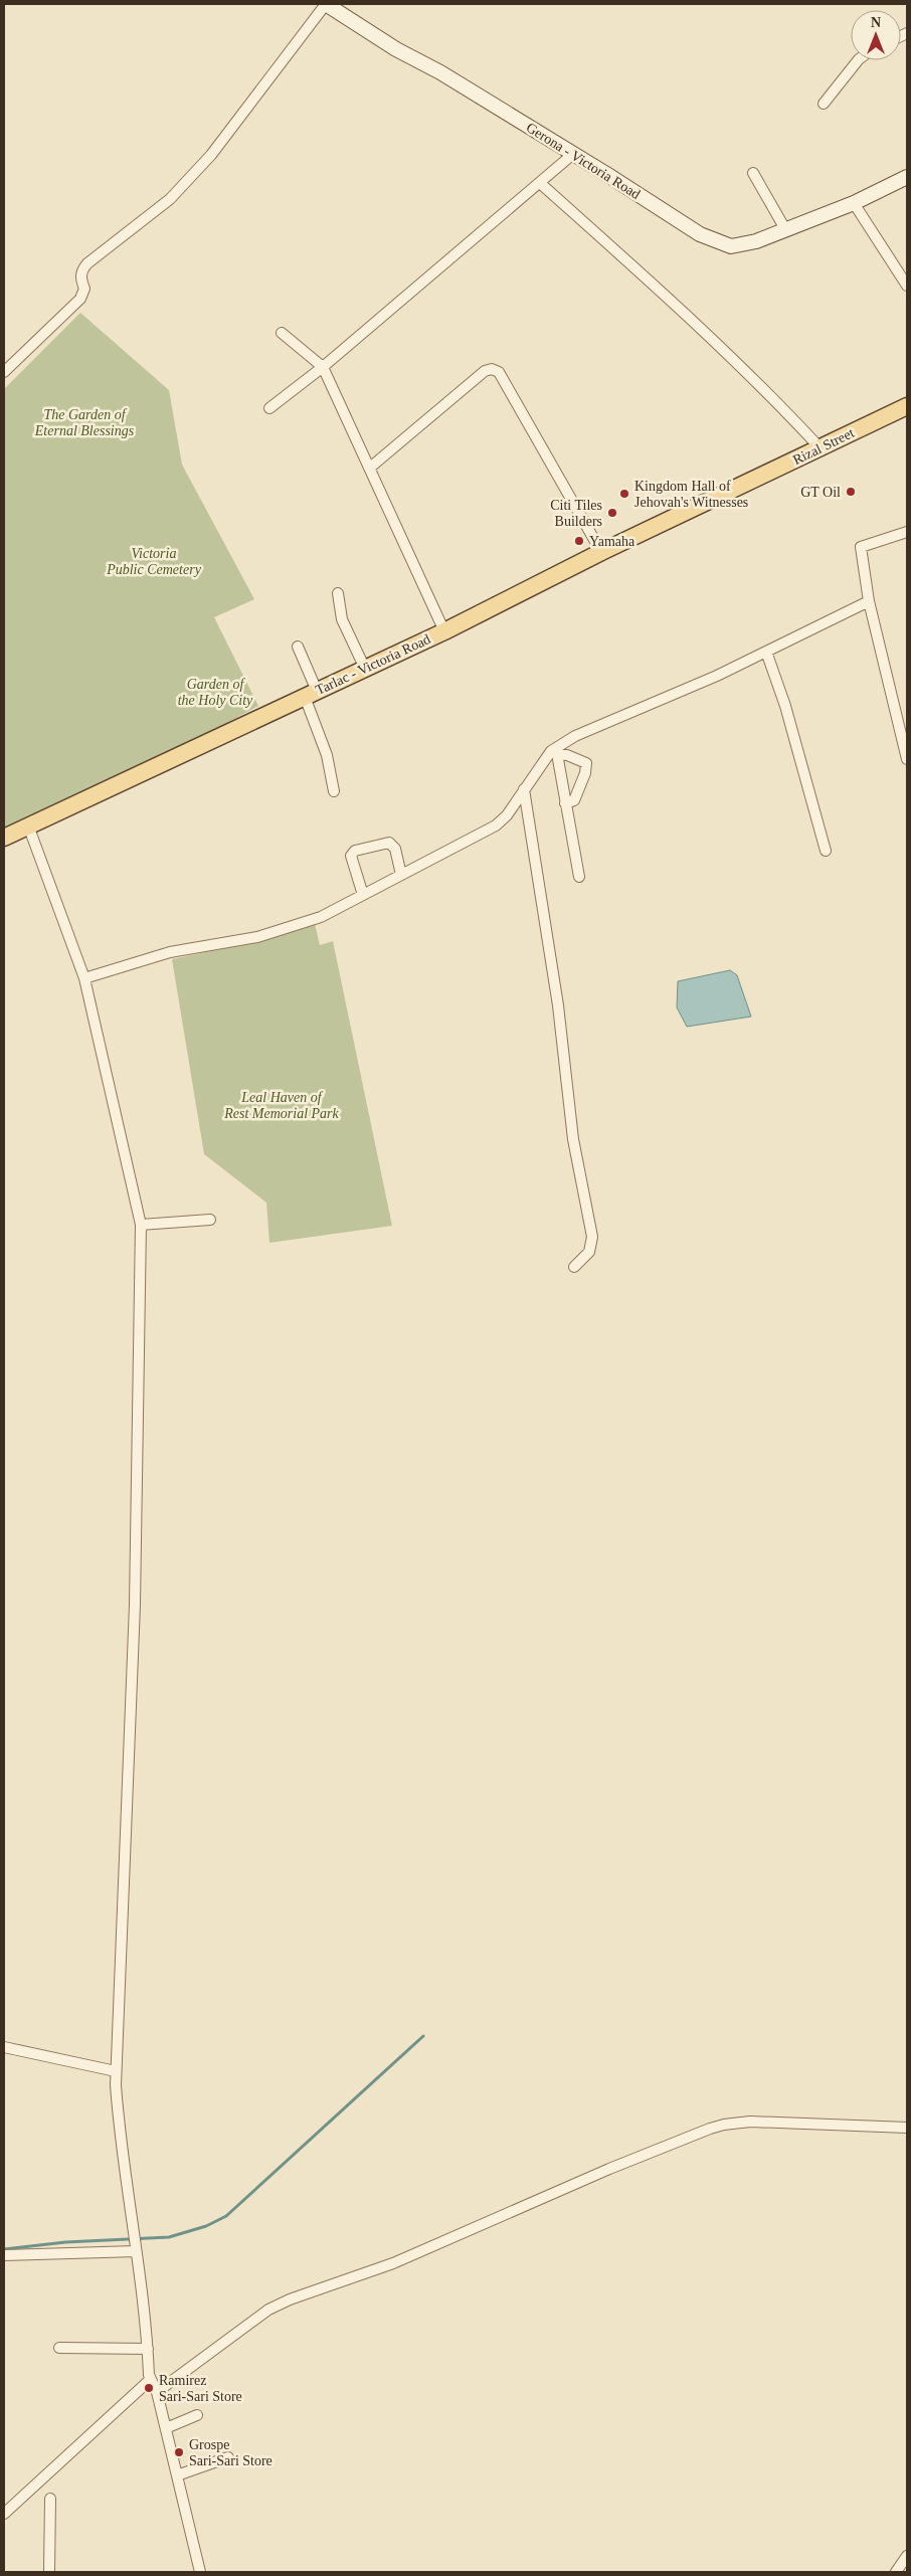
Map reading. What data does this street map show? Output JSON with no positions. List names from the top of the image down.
{
  "streets": {
    "main road": ["Gerona - Victoria Road", "Rizal Street", "Tarlac - Victoria Road"]
  },
  "crossings": [
    ["Rizal Street", "Tarlac - Victoria Road"]
  ],
  "parks": [
    "The Garden of Eternal Blessings",
    "Victoria Public Cemetery",
    "Garden of the Holy City",
    "Leal Haven of Rest Memorial Park"
  ],
  "places": [
    "GT Oil",
    "Kingdom Hall of Jehovah's Witnesses",
    "Citi Tiles Builders",
    "Yamaha",
    "Ramirez Sari-Sari Store",
    "Grospe Sari-Sari Store"
  ],
  "north": "top"
}
